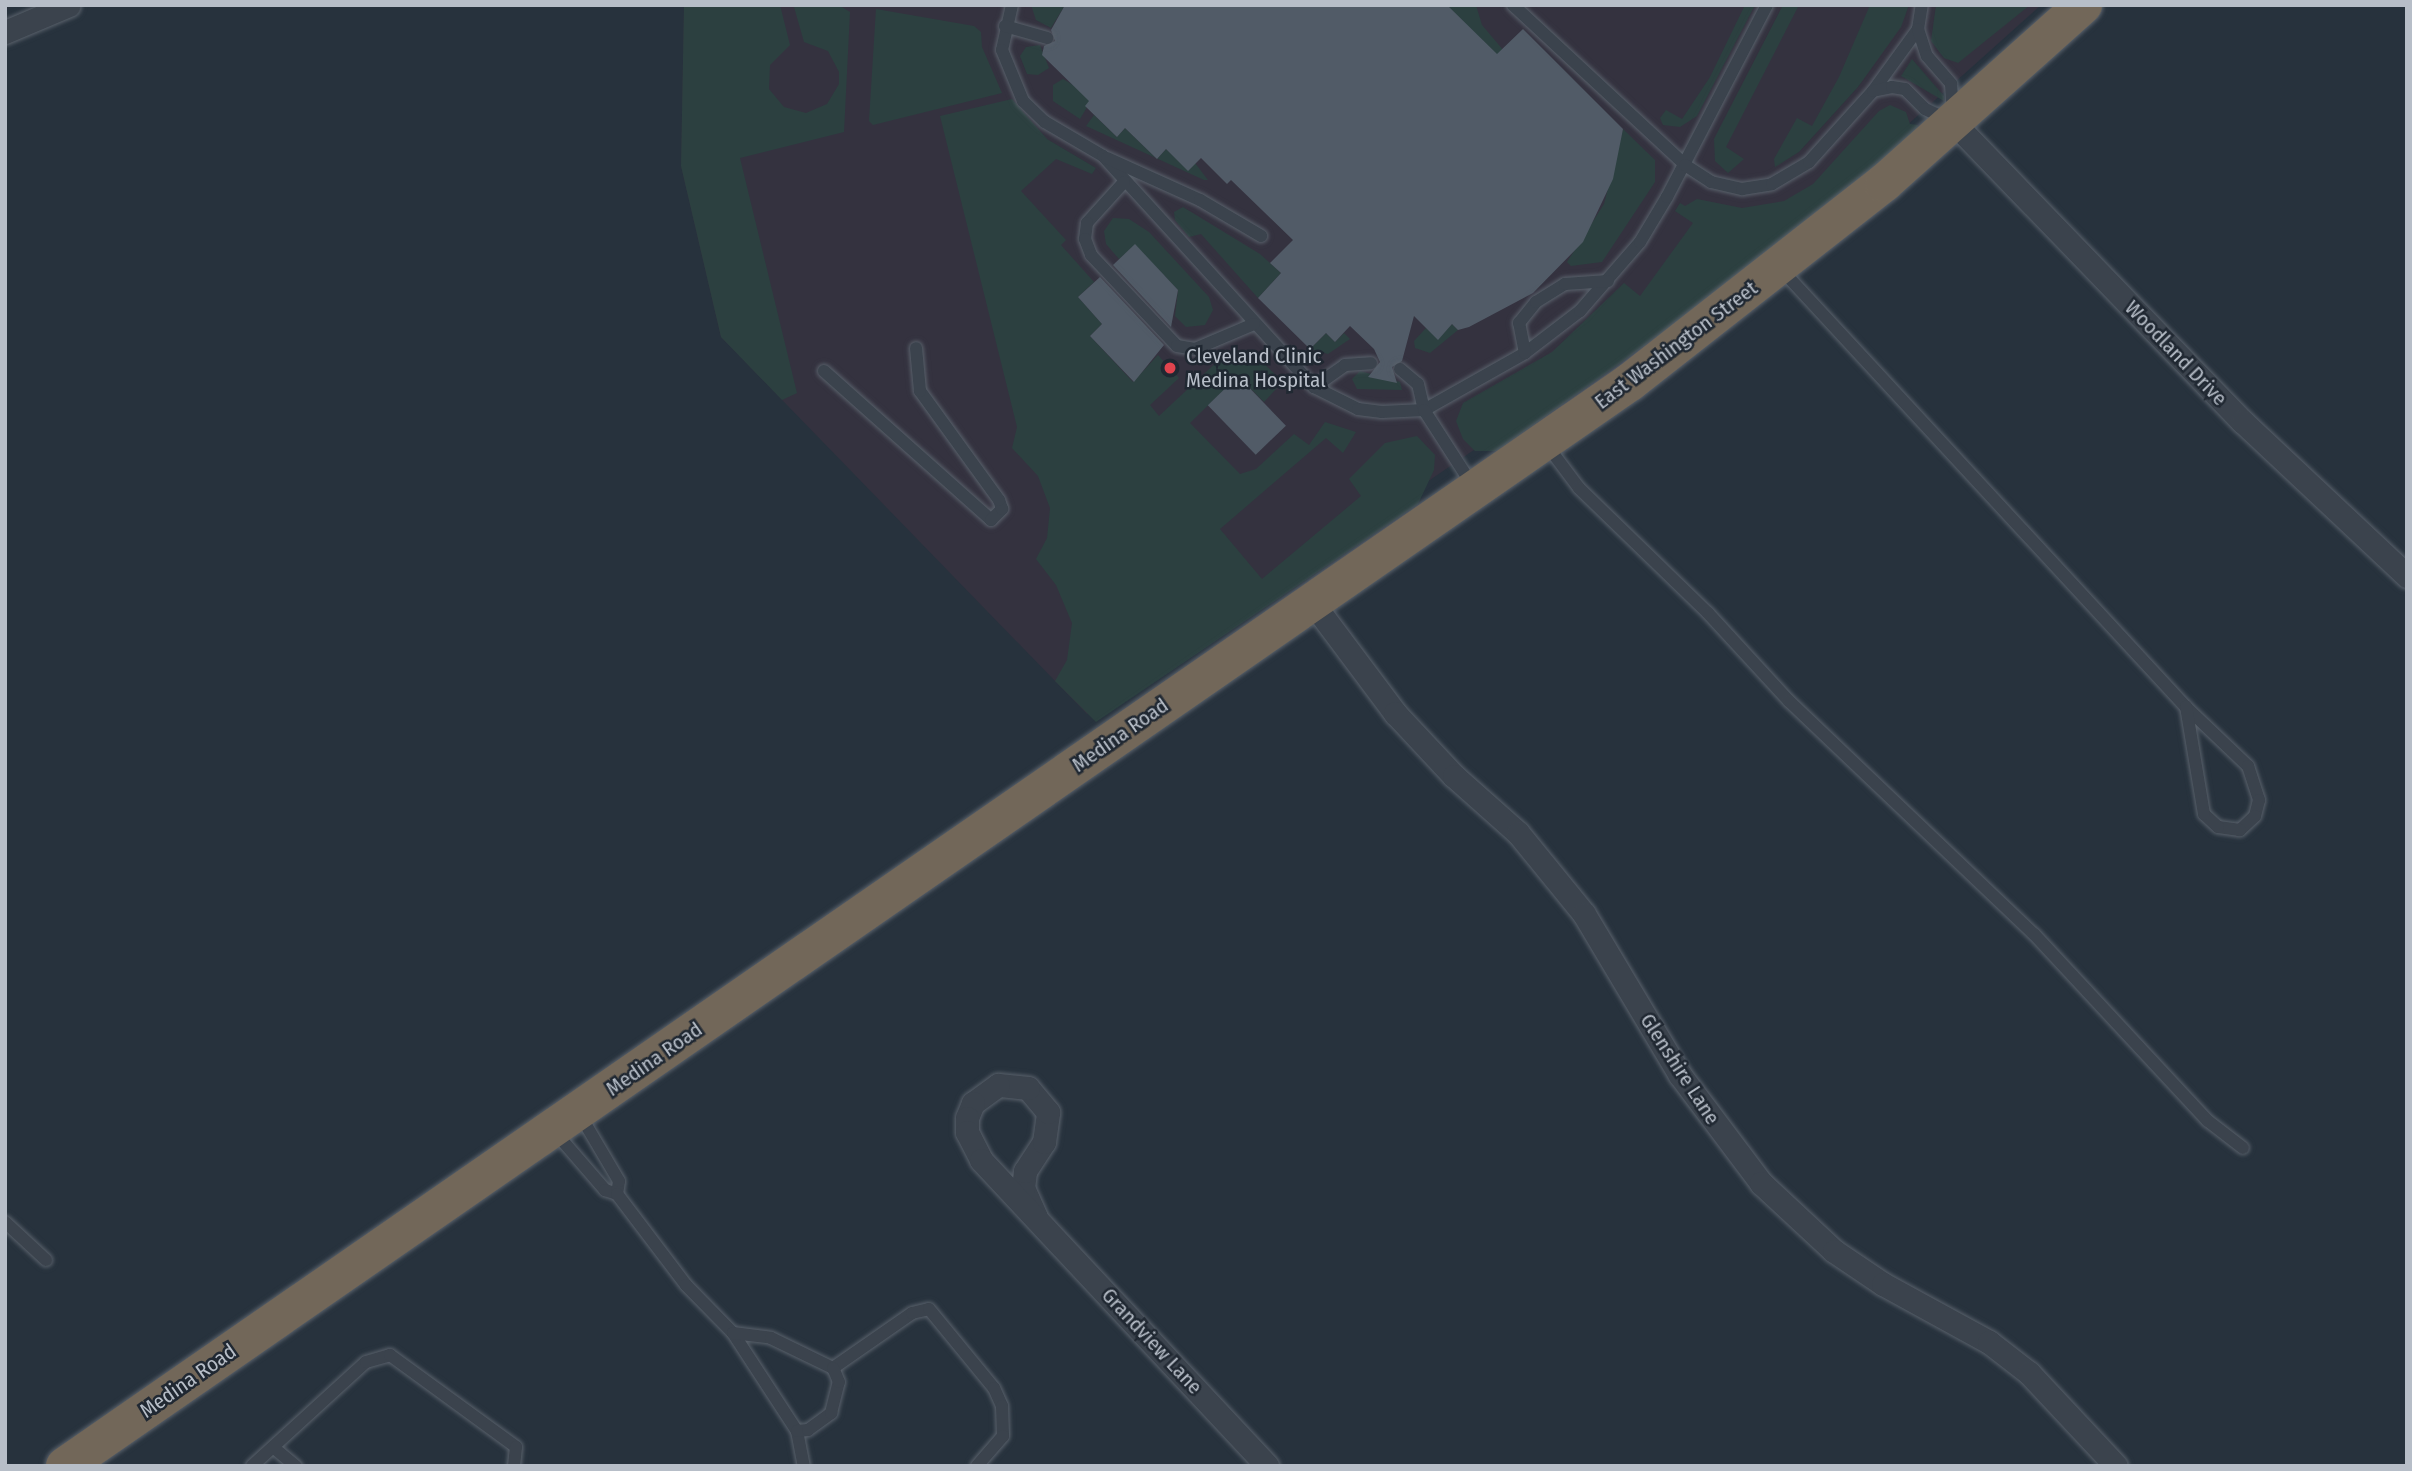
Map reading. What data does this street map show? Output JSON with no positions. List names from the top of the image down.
{
  "streets": {
    "highway": ["East Washington Street", "Medina Road"],
    "street": ["Woodland Drive", "Glenshire Lane", "Grandview Lane"]
  },
  "crossings": [
    ["East Washington Street", "Woodland Drive"],
    ["East Washington Street", "Medina Road"],
    ["East Washington Street", "Glenshire Lane"]
  ],
  "places": ["Cleveland Clinic Medina Hospital"]
}
